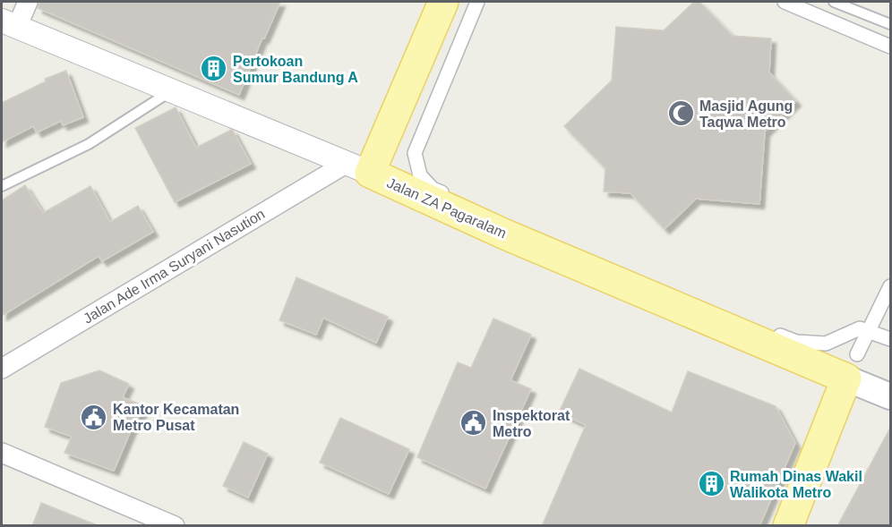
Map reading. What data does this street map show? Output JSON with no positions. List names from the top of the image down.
{
  "streets": {
    "main road": ["Jalan ZA Pagaralam"],
    "street": ["Jalan Ade Irma Suryani Nasution"]
  },
  "crossings": [
    ["Jalan ZA Pagaralam", "Jalan Ade Irma Suryani Nasution"]
  ],
  "places": {
    "building": ["Pertokoan Sumur Bandung A", "Rumah Dinas Wakil Walikota Metro"],
    "mosque": ["Masjid Agung Taqwa Metro"],
    "public building": ["Kantor Kecamatan Metro Pusat", "Inspektorat Metro"]
  }
}
